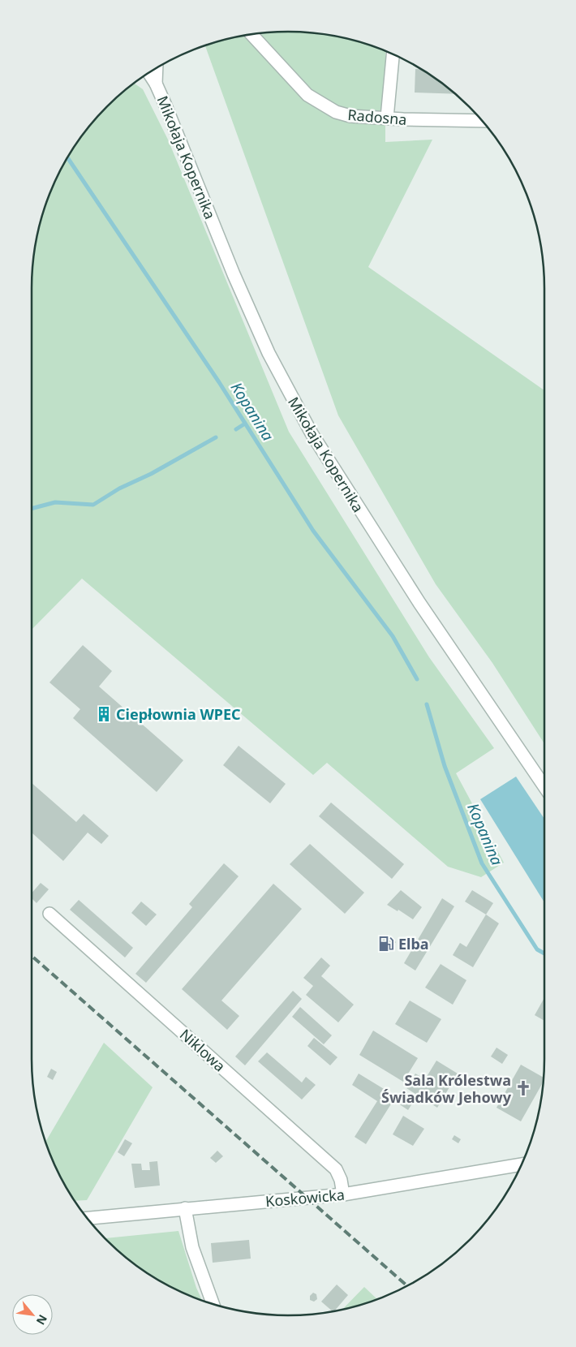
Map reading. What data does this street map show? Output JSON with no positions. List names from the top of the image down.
{
  "streets": {
    "street": [
      "Radosna",
      "Mikołaja Kopernika",
      "Niklowa",
      "Koskowicka"
    ]
  },
  "crossings": [
    ["Niklowa", "Koskowicka"]
  ],
  "water": ["Kopanina"],
  "places": {
    "building": ["Ciepłownia WPEC"],
    "fuel station": ["Elba"],
    "church": ["Sala Królestwa Świadków Jehowy"]
  },
  "north": "bottom right"
}
